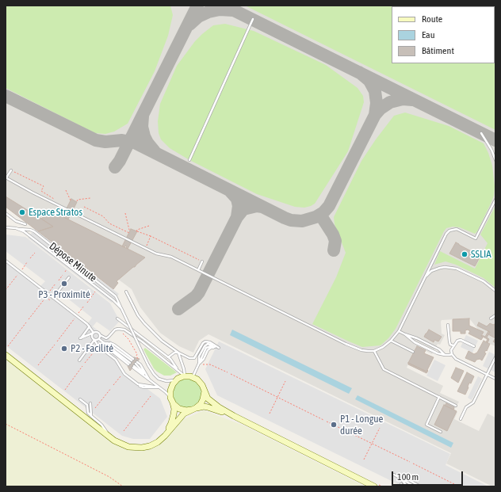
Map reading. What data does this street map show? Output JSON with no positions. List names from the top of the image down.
{
  "streets": {
    "lane": ["Dépose Minute"]
  },
  "places": [
    "Espace Stratos",
    "SSLIA",
    "P3 - Proximité",
    "P2 - Facilité",
    "P1 - Longue durée"
  ],
  "legend": ["Route", "Eau", "Bâtiment"],
  "scale_bar": "100 m"
}
